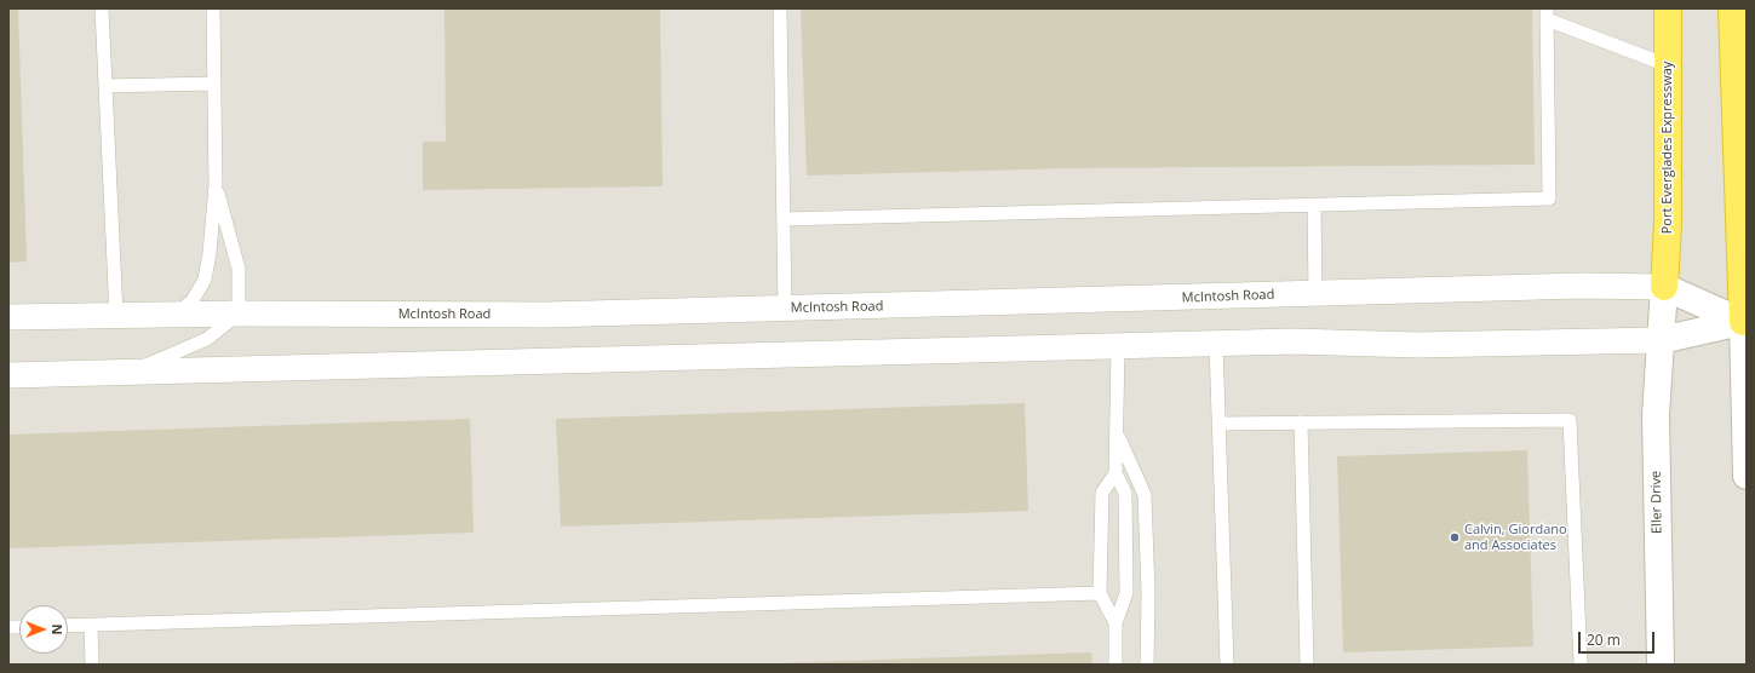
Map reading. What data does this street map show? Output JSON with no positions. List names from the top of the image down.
{
  "streets": {
    "highway": ["Port Everglades Expressway"],
    "street": ["McIntosh Road", "Eller Drive"]
  },
  "crossings": [
    ["Port Everglades Expressway", "McIntosh Road"],
    ["Port Everglades Expressway", "Eller Drive"],
    ["McIntosh Road", "Eller Drive"]
  ],
  "places": ["Calvin, Giordano and Associates"],
  "scale_bar": "20 m",
  "north": "right"
}
